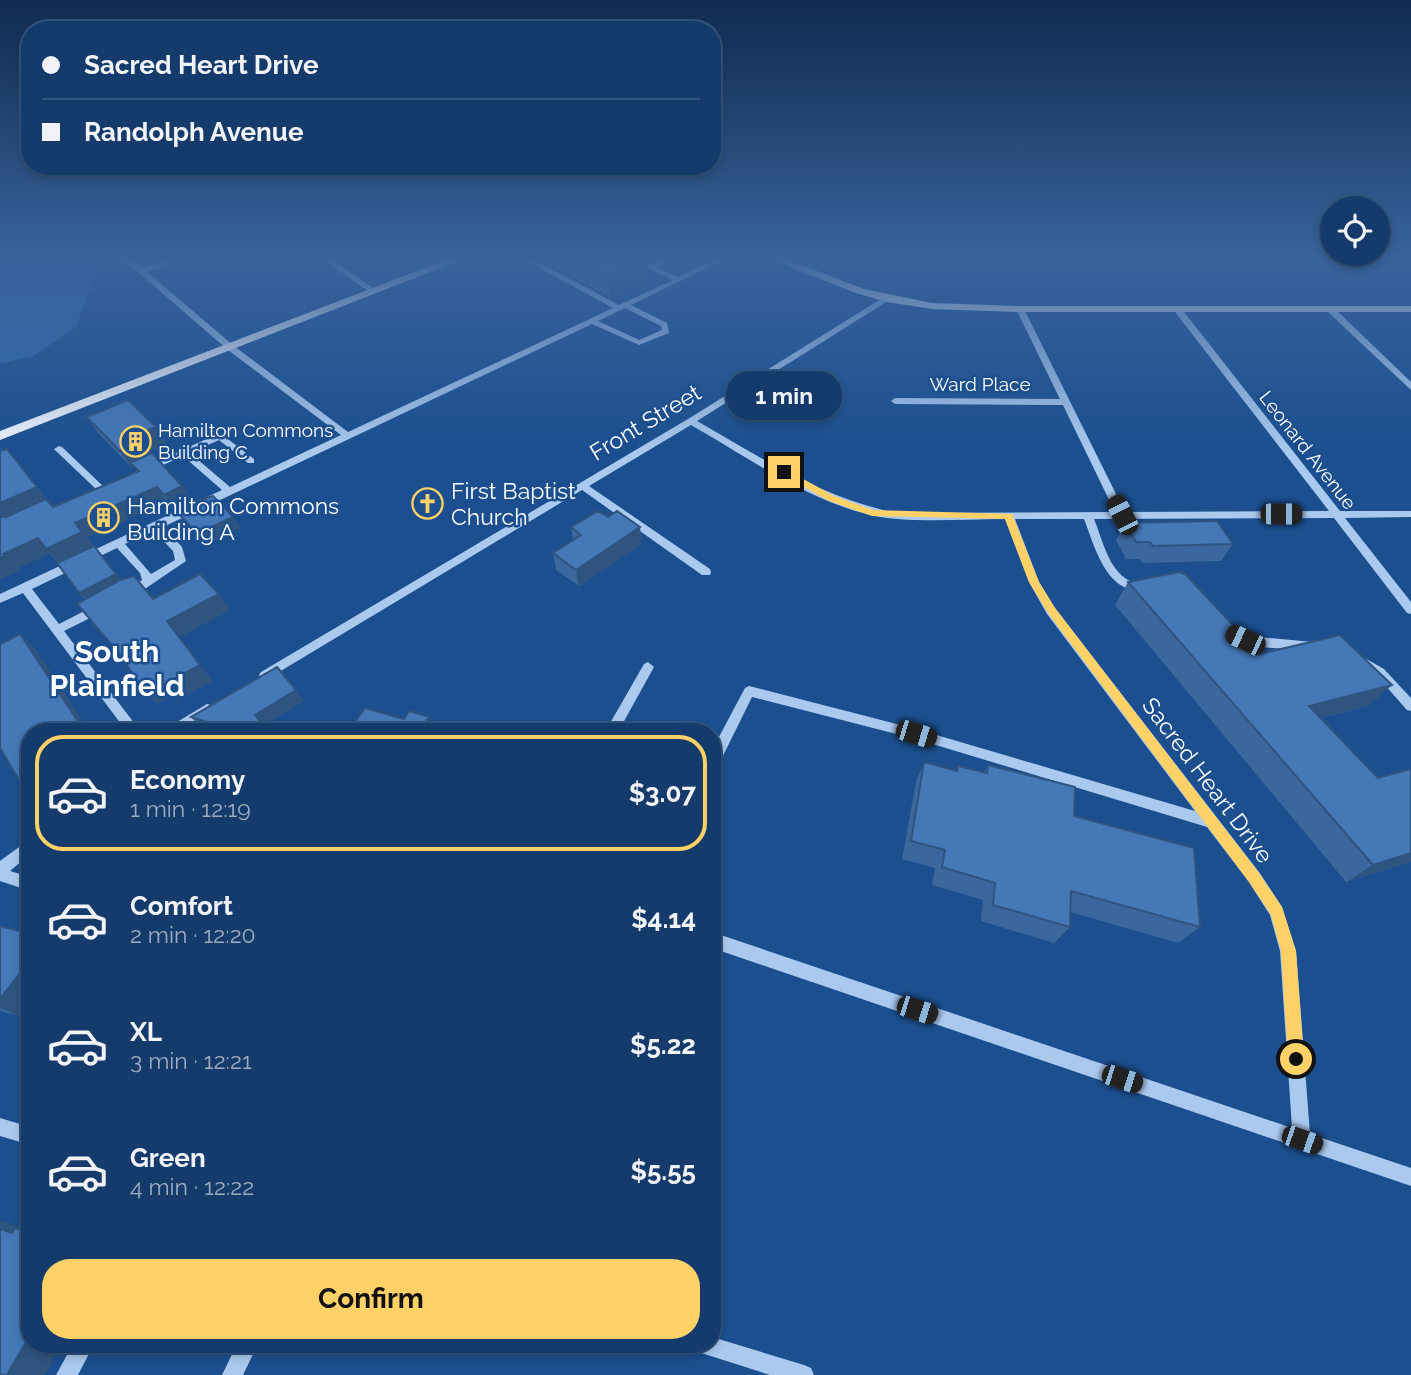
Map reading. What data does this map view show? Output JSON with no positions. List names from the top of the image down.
{
  "streets": {
    "street": [
      "Ward Place",
      "Front Street",
      "Leonard Avenue",
      "Sacred Heart Drive"
    ]
  },
  "districts": ["South Plainfield"],
  "places": {
    "building": ["Hamilton Commons Building C", "Hamilton Commons Building A"],
    "church": ["First Baptist Church"]
  },
  "page": {
    "banner": ["Sacred Heart Drive", "Randolph Avenue"],
    "bubble": "1 min",
    "list": [
      {
        "name": "Economy",
        "note": "1 min · 12:19",
        "value": "$3.07"
      },
      {
        "name": "Comfort",
        "note": "2 min · 12:20",
        "value": "$4.14"
      },
      {
        "name": "XL",
        "note": "3 min · 12:21",
        "value": "$5.22"
      },
      {
        "name": "Green",
        "note": "4 min · 12:22",
        "value": "$5.55"
      }
    ],
    "buttons": "Confirm"
  }
}
